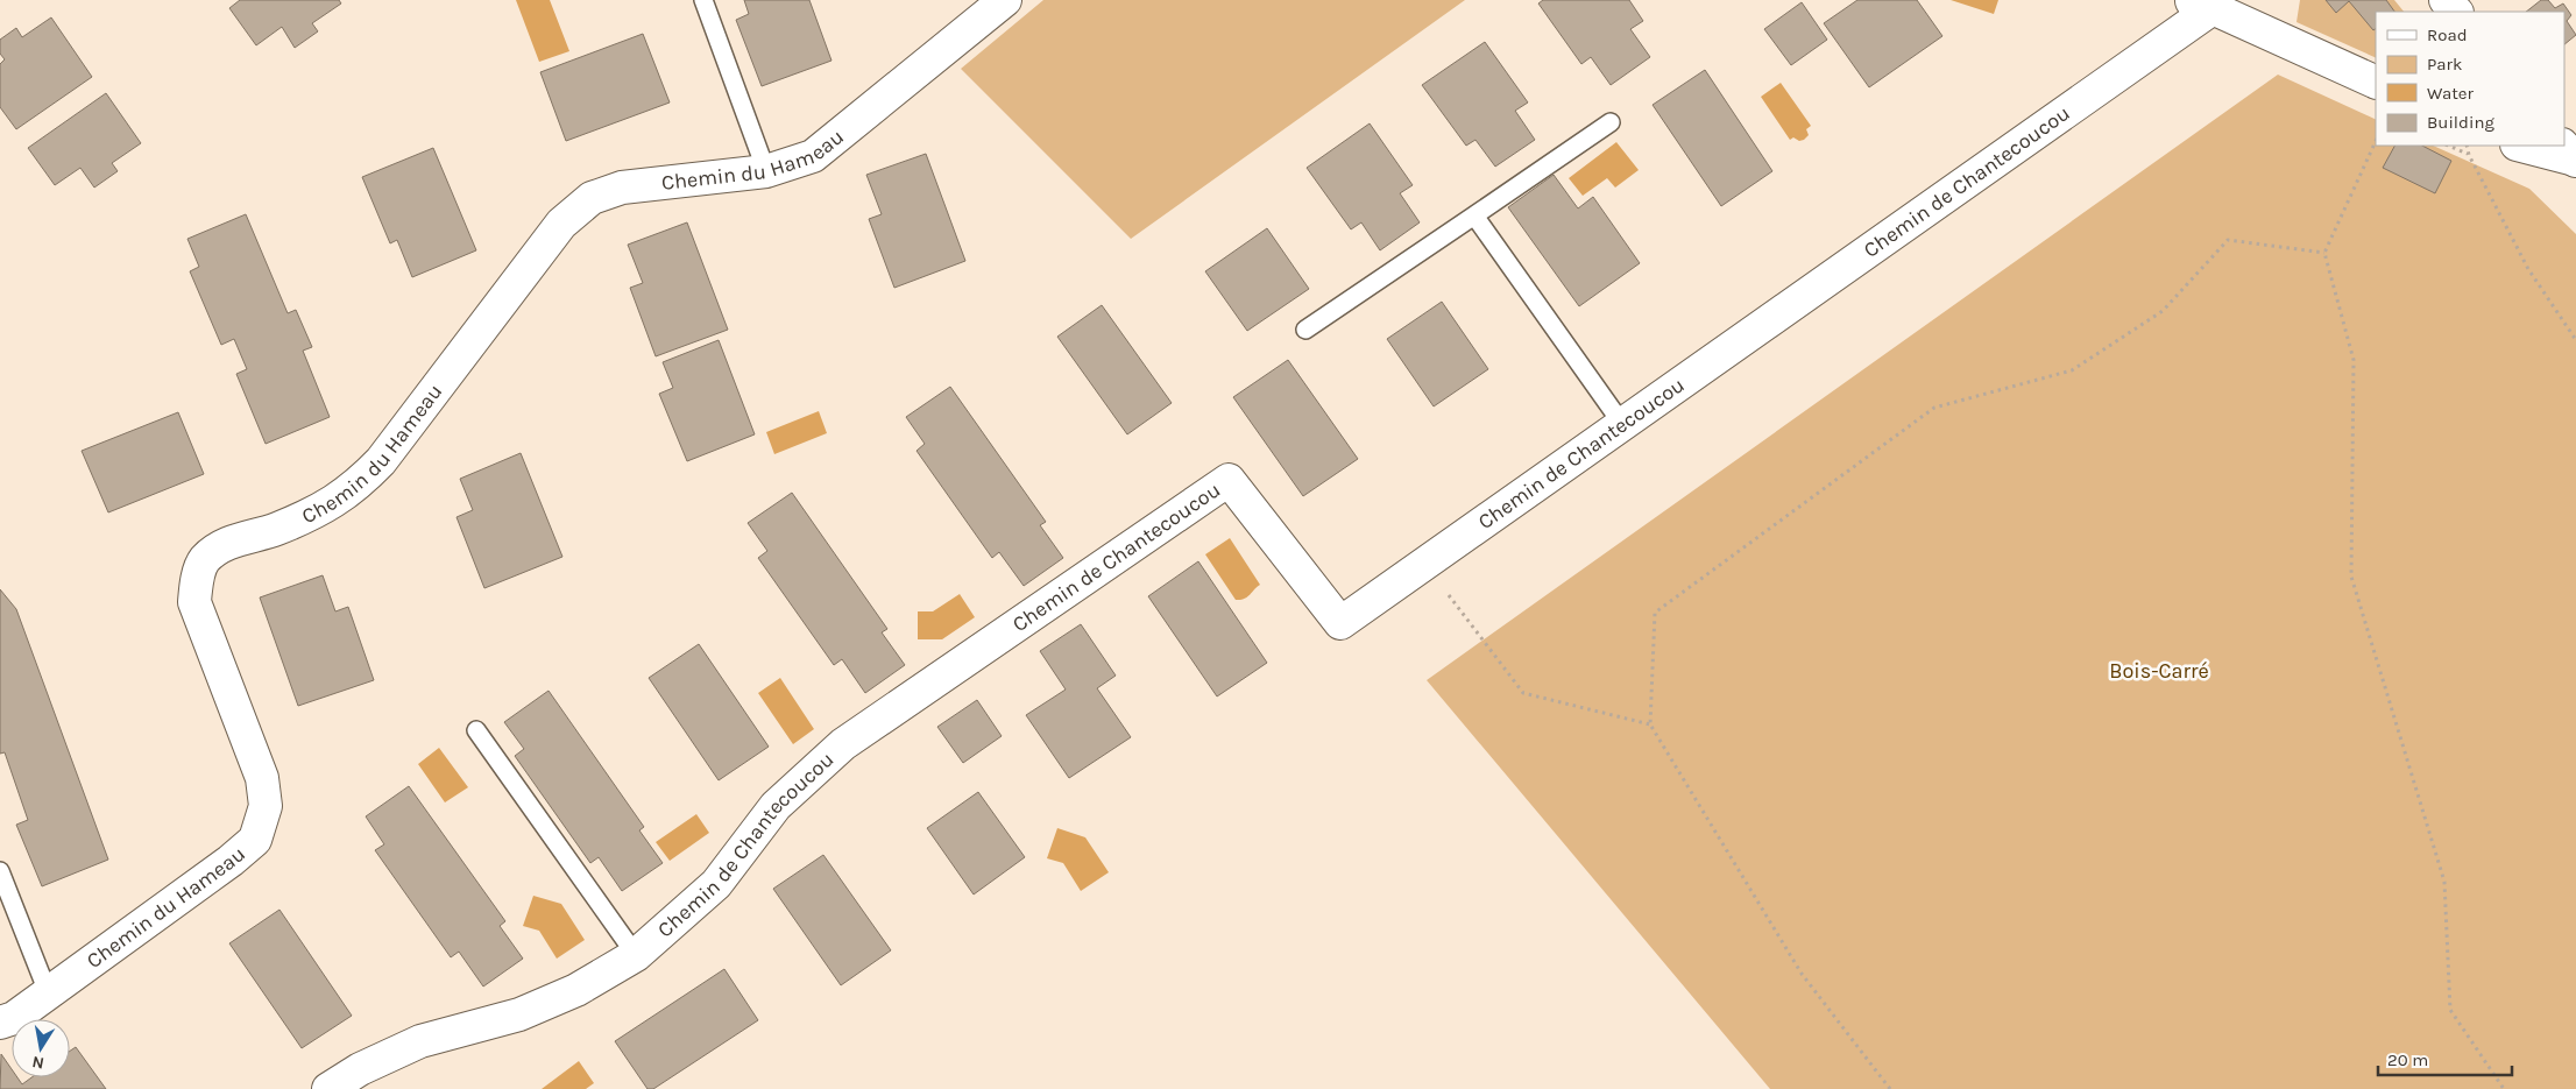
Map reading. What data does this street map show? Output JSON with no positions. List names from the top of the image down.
{
  "streets": {
    "street": ["Chemin du Hameau", "Chemin de Chantecoucou"]
  },
  "parks": ["Bois-Carré"],
  "legend": [
    "Road",
    "Park",
    "Water",
    "Building"
  ],
  "scale_bar": "20 m",
  "north": "bottom"
}
